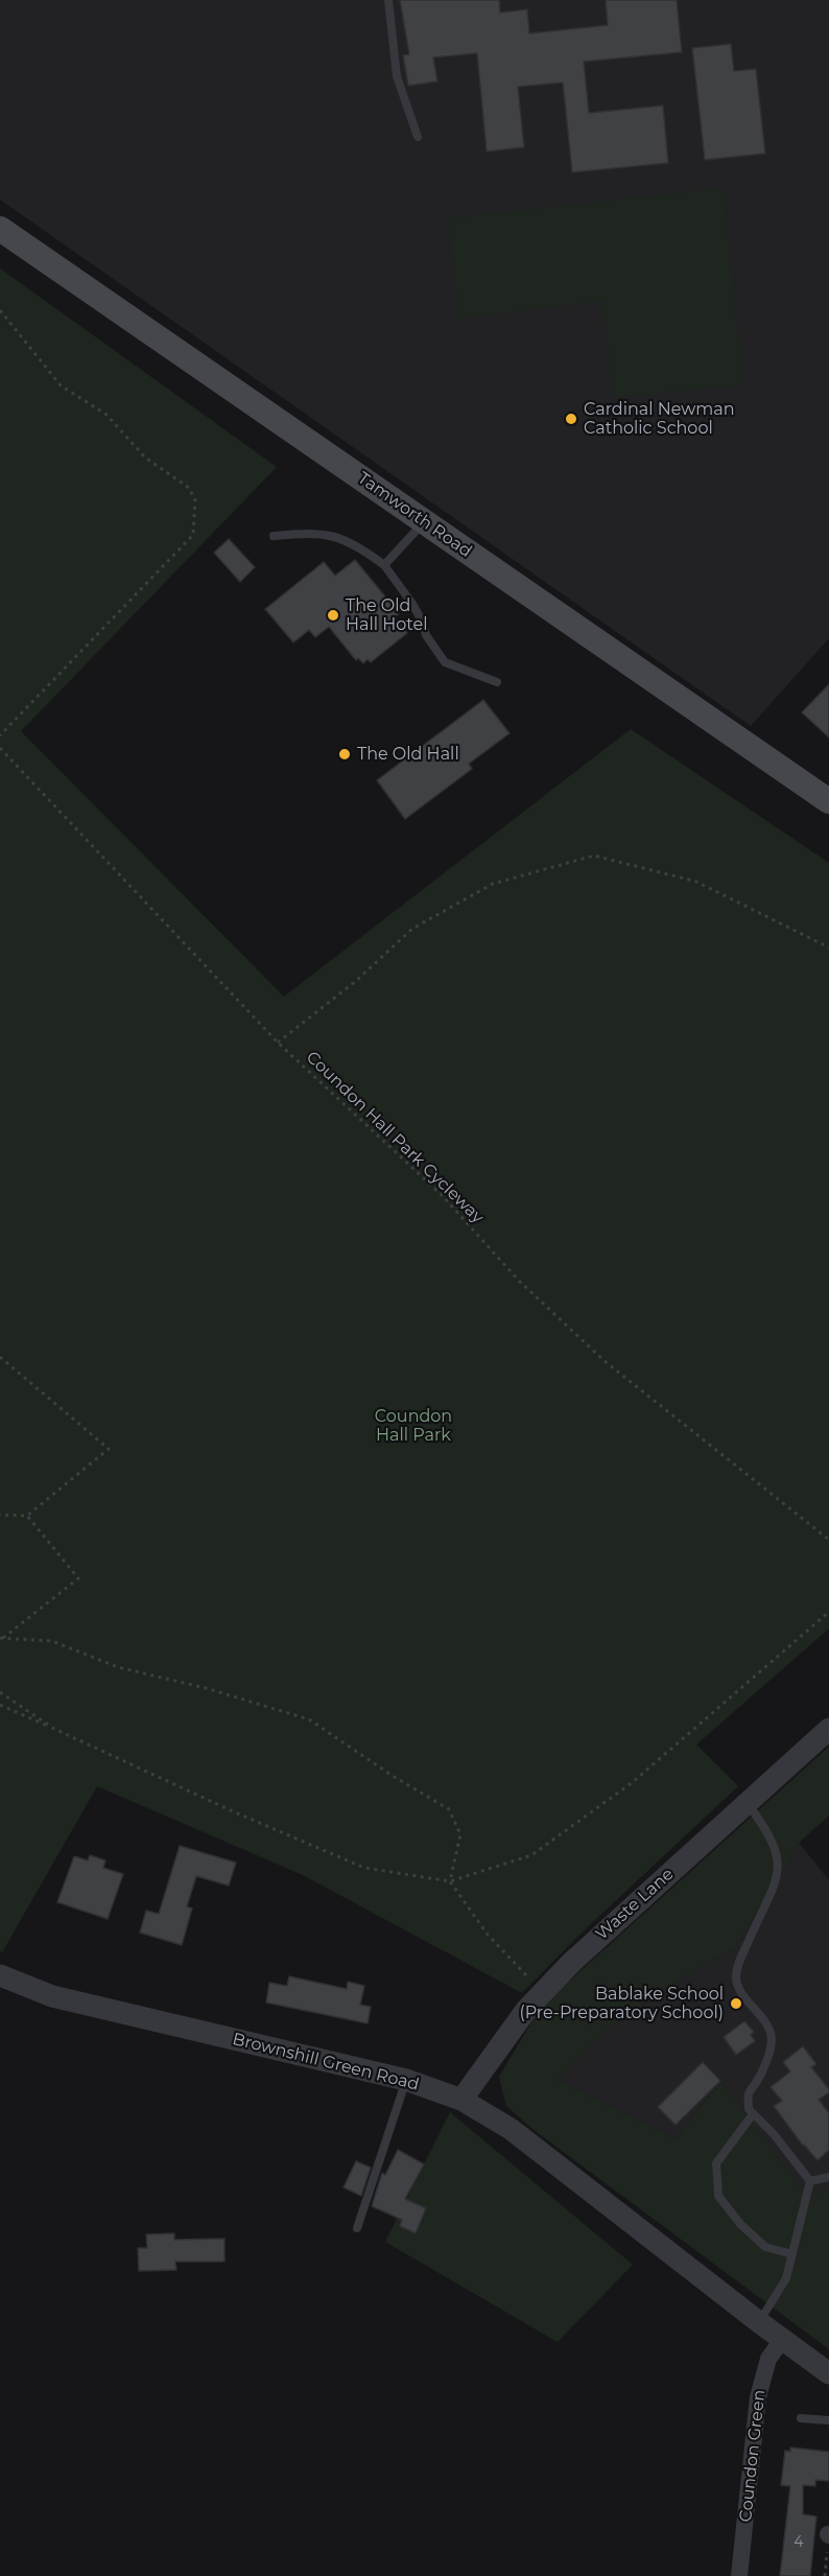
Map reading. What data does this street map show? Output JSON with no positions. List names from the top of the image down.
{
  "streets": {
    "main road": ["Tamworth Road"],
    "street": ["Waste Lane", "Brownshill Green Road", "Coundon Green"],
    "path": ["Coundon Hall Park Cycleway"]
  },
  "crossings": [
    ["Waste Lane", "Brownshill Green Road"],
    ["Brownshill Green Road", "Coundon Green"]
  ],
  "parks": ["Coundon Hall Park"],
  "places": [
    "Cardinal Newman Catholic School",
    "The Old Hall Hotel",
    "The Old Hall",
    "Bablake School (Pre-Preparatory School)"
  ],
  "house_numbers": ["4"]
}
